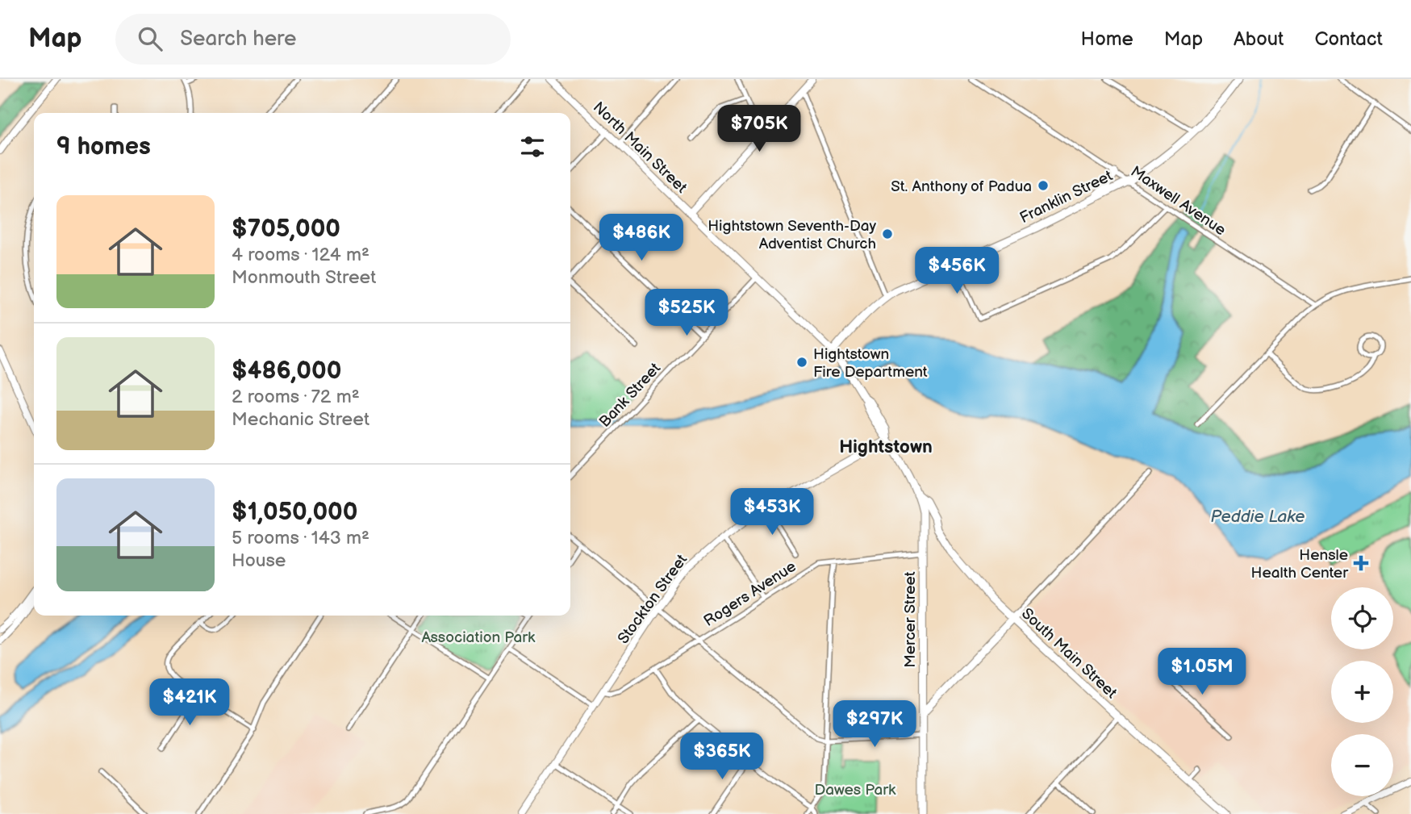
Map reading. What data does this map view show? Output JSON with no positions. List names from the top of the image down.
{
  "streets": {
    "main road": ["Franklin Street", "Mercer Street", "South Main Street"],
    "street": [
      "North Main Street",
      "Maxwell Avenue",
      "Bank Street",
      "Rogers Avenue",
      "Stockton Street"
    ]
  },
  "crossings": [
    ["North Main Street", "Franklin Street"],
    ["North Main Street", "Bank Street"],
    ["Franklin Street", "Maxwell Avenue"],
    ["Rogers Avenue", "Stockton Street"],
    ["Rogers Avenue", "Mercer Street"],
    ["Mercer Street", "South Main Street"]
  ],
  "districts": ["Hightstown"],
  "water": ["Peddie Lake"],
  "parks": ["Association Park", "Dawes Park"],
  "places": {
    "other": ["St. Anthony of Padua", "Hightstown Seventh-Day Adventist Church", "Hightstown Fire Department"],
    "health": ["Hensle Health Center"]
  },
  "page": {
    "header": "Map",
    "search": "Search here",
    "nav": [
      "Home",
      "Map",
      "About",
      "Contact"
    ],
    "price": [
      "$705K",
      "$486K",
      "$456K",
      "$525K",
      "$453K",
      "$1.05M",
      "$421K",
      "$297K",
      "$365K"
    ],
    "heading": "9 homes",
    "list": [
      {
        "name": "$705,000",
        "note": "4 rooms · 124 m² · Monmouth Street"
      },
      {
        "name": "$486,000",
        "note": "2 rooms · 72 m² · Mechanic Street"
      },
      {
        "name": "$1,050,000",
        "note": "5 rooms · 143 m² · House"
      }
    ],
    "map_buttons": ["+", "−"]
  }
}
